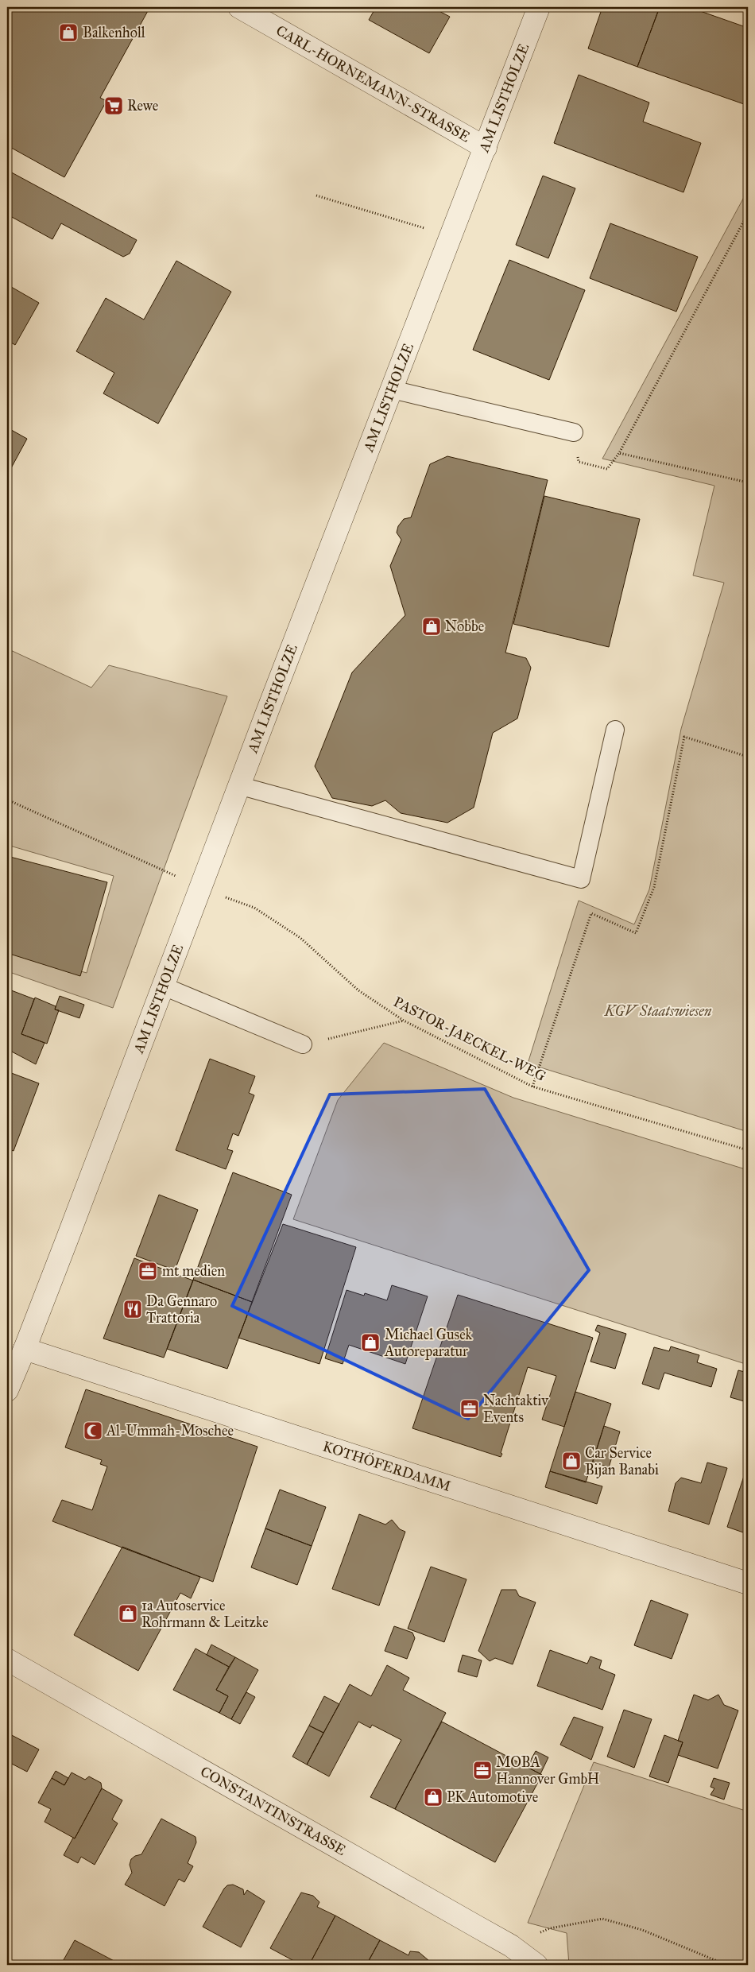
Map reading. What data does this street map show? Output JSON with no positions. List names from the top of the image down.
{
  "streets": {
    "street": [
      "CARL-HORNEMANN-STRASSE",
      "AM LISTHOLZE",
      "KOTHÖFERDAMM",
      "CONSTANTINSTRASSE"
    ],
    "path": ["PASTOR-JAECKEL-WEG"]
  },
  "crossings": [
    ["CARL-HORNEMANN-STRASSE", "AM LISTHOLZE"],
    ["AM LISTHOLZE", "KOTHÖFERDAMM"]
  ],
  "parks": ["KGV Staatswiesen"],
  "places": {
    "shop": [
      "Balkenholl",
      "Nobbe",
      "Michael Gusek Autoreparatur",
      "Car Service Bijan Banabi",
      "1a Autoservice Rohrmann & Leitzke",
      "PK Automotive"
    ],
    "supermarket": ["Rewe"],
    "office": ["mt medien", "Nachtaktiv Events", "MOBA Hannover GmbH"],
    "restaurant": ["Da Gennaro Trattoria"],
    "mosque": ["Al-Ummah-Moschee"]
  }
}
